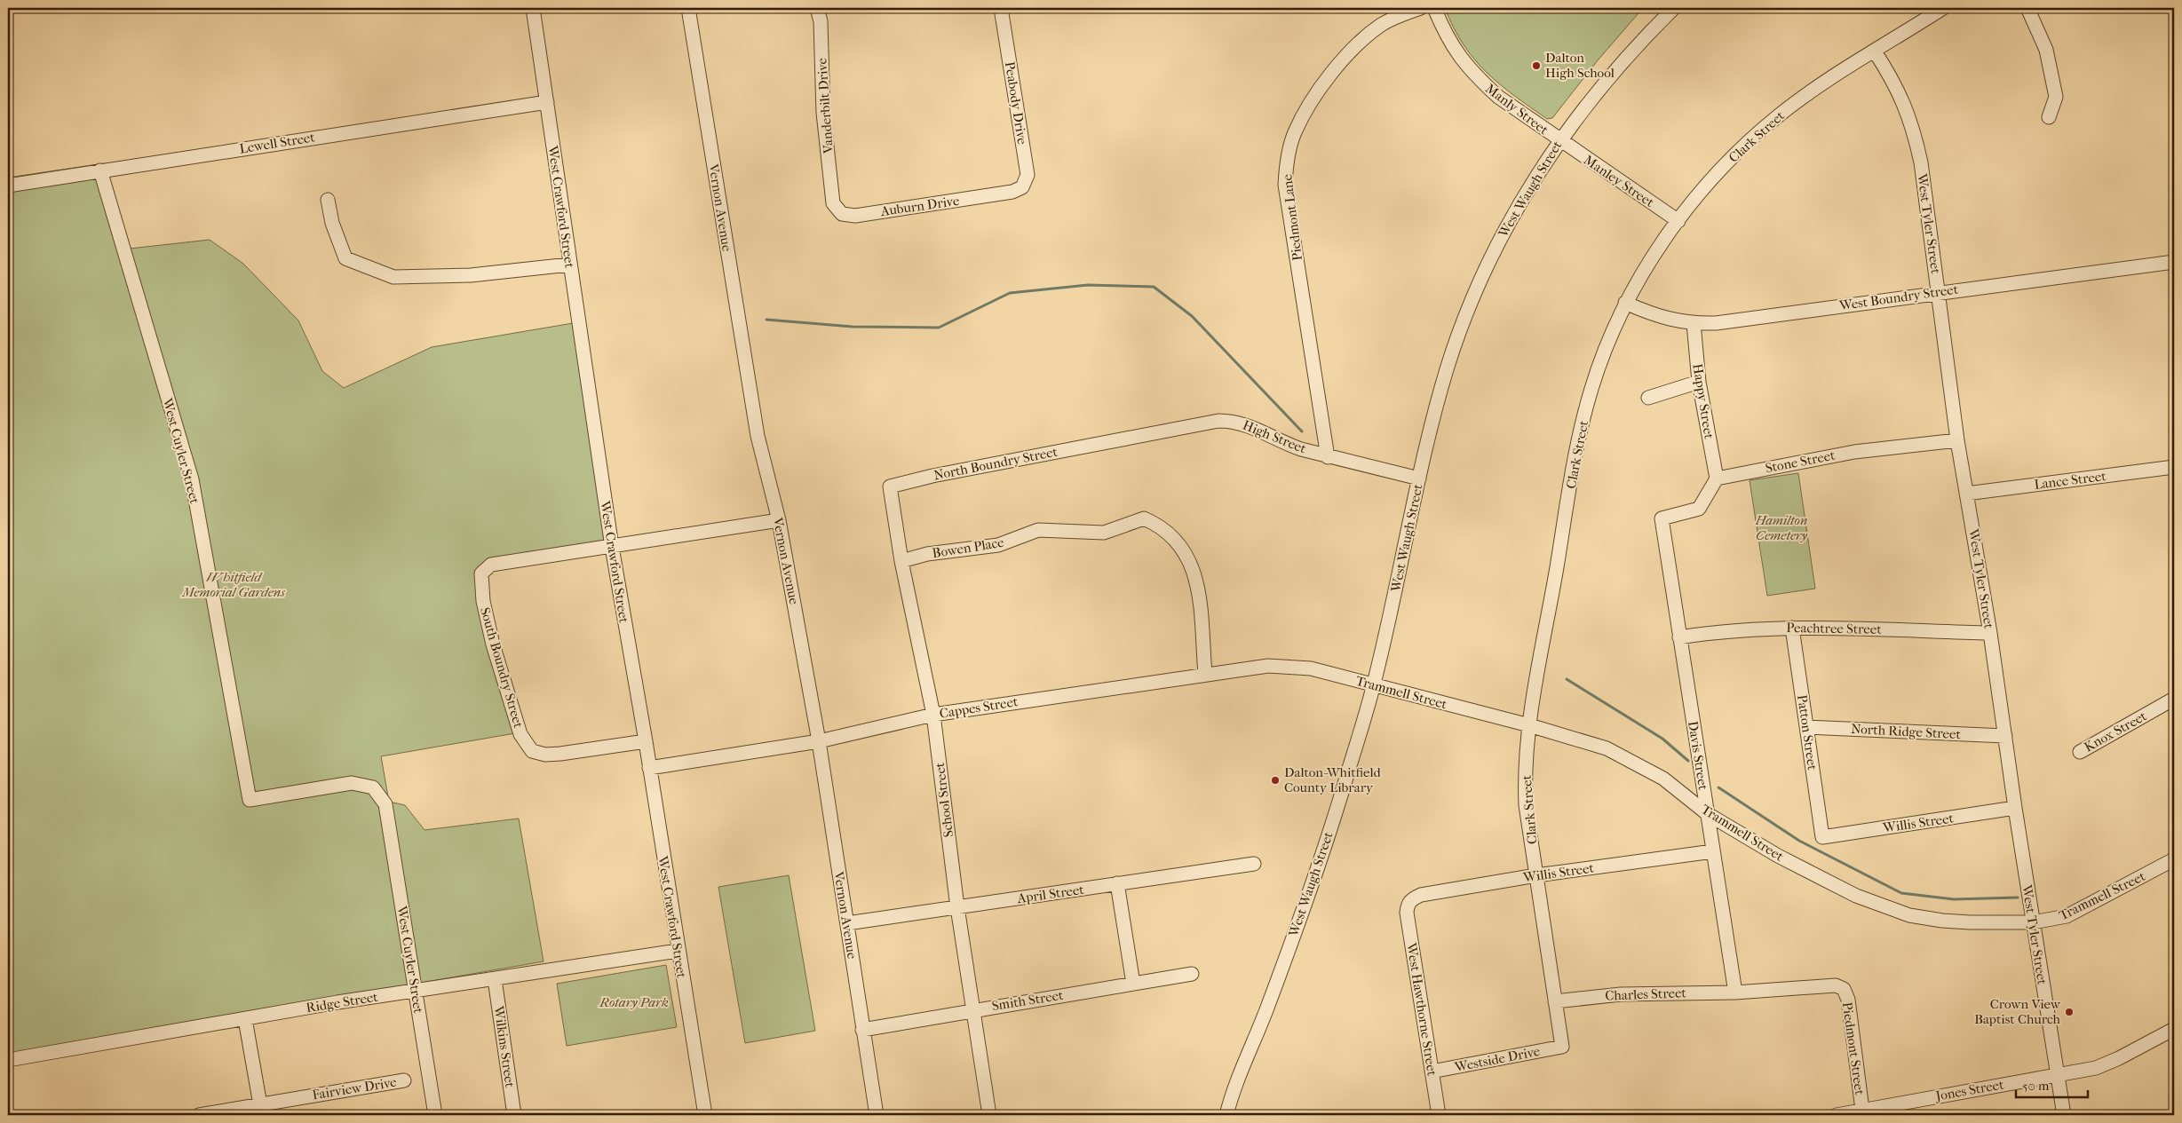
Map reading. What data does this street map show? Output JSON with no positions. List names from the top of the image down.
{
  "streets": {
    "street": [
      "Peabody Drive",
      "Vanderbilt Drive",
      "Manly Street",
      "Clark Street",
      "Lewell Street",
      "Manley Street",
      "West Waugh Street",
      "Auburn Drive",
      "West Crawford Street",
      "Vernon Avenue",
      "Piedmont Lane",
      "West Tyler Street",
      "West Boundry Street",
      "Happy Street",
      "High Street",
      "West Cuyler Street",
      "Stone Street",
      "North Boundry Street",
      "Lance Street",
      "Bowen Place",
      "Peachtree Street",
      "South Boundry Street",
      "Trammell Street",
      "Cappes Street",
      "North Ridge Street",
      "Knox Street",
      "Patton Street",
      "Davis Street",
      "School Street",
      "Willis Street",
      "April Street",
      "Charles Street",
      "Smith Street",
      "Ridge Street",
      "West Hawthorne Street",
      "Wilkins Street",
      "Piedmont Street",
      "Westside Drive",
      "Fairview Drive",
      "Jones Street"
    ]
  },
  "crossings": [
    ["Peabody Drive", "Auburn Drive"],
    ["Vanderbilt Drive", "Auburn Drive"],
    ["Manly Street", "Manley Street"],
    ["Manly Street", "West Waugh Street"],
    ["Clark Street", "Manley Street"],
    ["Clark Street", "West Tyler Street"],
    ["Clark Street", "West Boundry Street"],
    ["Clark Street", "Trammell Street"],
    ["Clark Street", "Willis Street"],
    ["Clark Street", "Charles Street"],
    ["Clark Street", "Westside Drive"],
    ["Lewell Street", "West Crawford Street"],
    ["Lewell Street", "West Cuyler Street"],
    ["Manley Street", "West Waugh Street"],
    ["West Waugh Street", "High Street"],
    ["West Waugh Street", "Trammell Street"],
    ["West Crawford Street", "South Boundry Street"],
    ["West Crawford Street", "Cappes Street"],
    ["West Crawford Street", "Ridge Street"],
    ["Vernon Avenue", "Cappes Street"],
    ["Vernon Avenue", "April Street"],
    ["Vernon Avenue", "Smith Street"],
    ["Piedmont Lane", "High Street"],
    ["West Tyler Street", "West Boundry Street"],
    ["West Tyler Street", "Stone Street"],
    ["West Tyler Street", "Lance Street"],
    ["West Tyler Street", "Peachtree Street"],
    ["West Tyler Street", "Trammell Street"],
    ["West Tyler Street", "North Ridge Street"],
    ["West Tyler Street", "Willis Street"],
    ["West Tyler Street", "Jones Street"],
    ["West Boundry Street", "Happy Street"],
    ["Happy Street", "Stone Street"],
    ["Happy Street", "Davis Street"],
    ["High Street", "North Boundry Street"],
    ["West Cuyler Street", "Ridge Street"],
    ["Stone Street", "Davis Street"],
    ["North Boundry Street", "School Street"],
    ["Bowen Place", "Cappes Street"],
    ["Bowen Place", "School Street"],
    ["Peachtree Street", "Patton Street"],
    ["Peachtree Street", "Davis Street"],
    ["Trammell Street", "Cappes Street"],
    ["Trammell Street", "Davis Street"],
    ["Cappes Street", "School Street"],
    ["North Ridge Street", "Patton Street"],
    ["Patton Street", "Willis Street"],
    ["Davis Street", "Willis Street"],
    ["Davis Street", "Charles Street"],
    ["Davis Street", "Piedmont Street"],
    ["School Street", "April Street"],
    ["School Street", "Smith Street"],
    ["Willis Street", "West Hawthorne Street"],
    ["Charles Street", "Piedmont Street"],
    ["Ridge Street", "Wilkins Street"],
    ["West Hawthorne Street", "Westside Drive"],
    ["Piedmont Street", "Jones Street"]
  ],
  "parks": ["Hamilton Cemetery", "Whitfield Memorial Gardens", "Rotary Park"],
  "places": ["Dalton High School", "Dalton-Whitfield County Library", "Crown View Baptist Church"],
  "scale_bar": "50 m"
}
